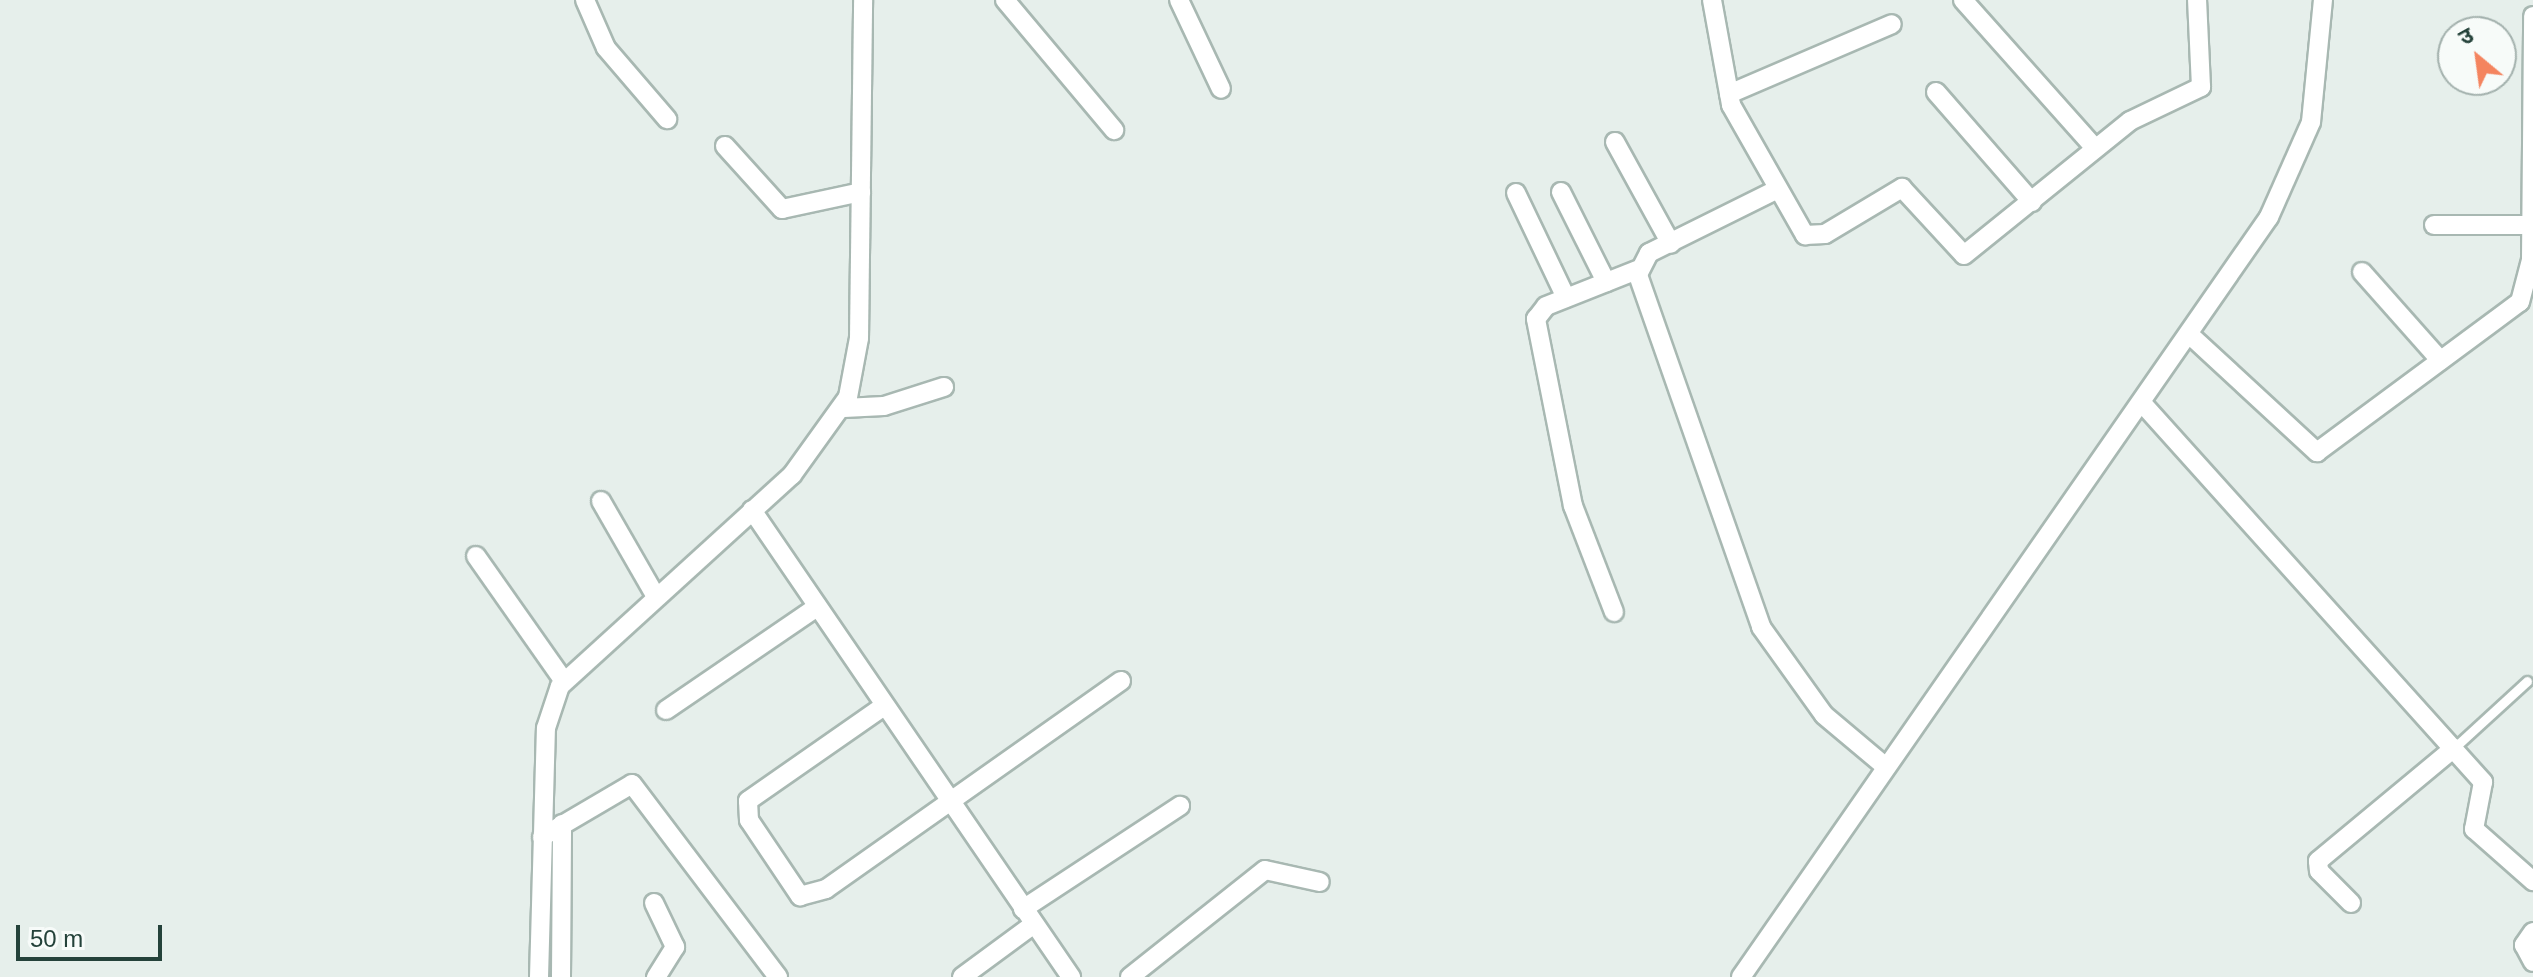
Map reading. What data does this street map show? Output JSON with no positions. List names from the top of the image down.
{
  "scale_bar": "50 m",
  "north": "top left"
}
